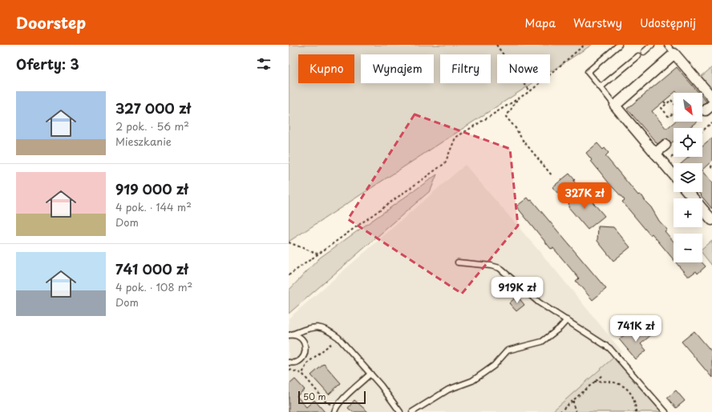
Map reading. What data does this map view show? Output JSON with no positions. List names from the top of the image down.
{
  "scale_bar": "50 m",
  "north": "bottom right",
  "page": {
    "header": "Doorstep",
    "nav": ["Mapa", "Warstwy", "Udostępnij"],
    "heading": "Oferty: 3",
    "chip": [
      "Kupno",
      "Wynajem",
      "Filtry",
      "Nowe"
    ],
    "list": [
      {
        "name": "327 000 zł",
        "note": "2 pok. · 56 m² · Mieszkanie"
      },
      {
        "name": "919 000 zł",
        "note": "4 pok. · 144 m² · Dom"
      },
      {
        "name": "741 000 zł",
        "note": "4 pok. · 108 m² · Dom"
      }
    ],
    "map_buttons": ["+", "−"],
    "price": ["327K zł", "919K zł", "741K zł"],
    "scale": "50 m"
  }
}
